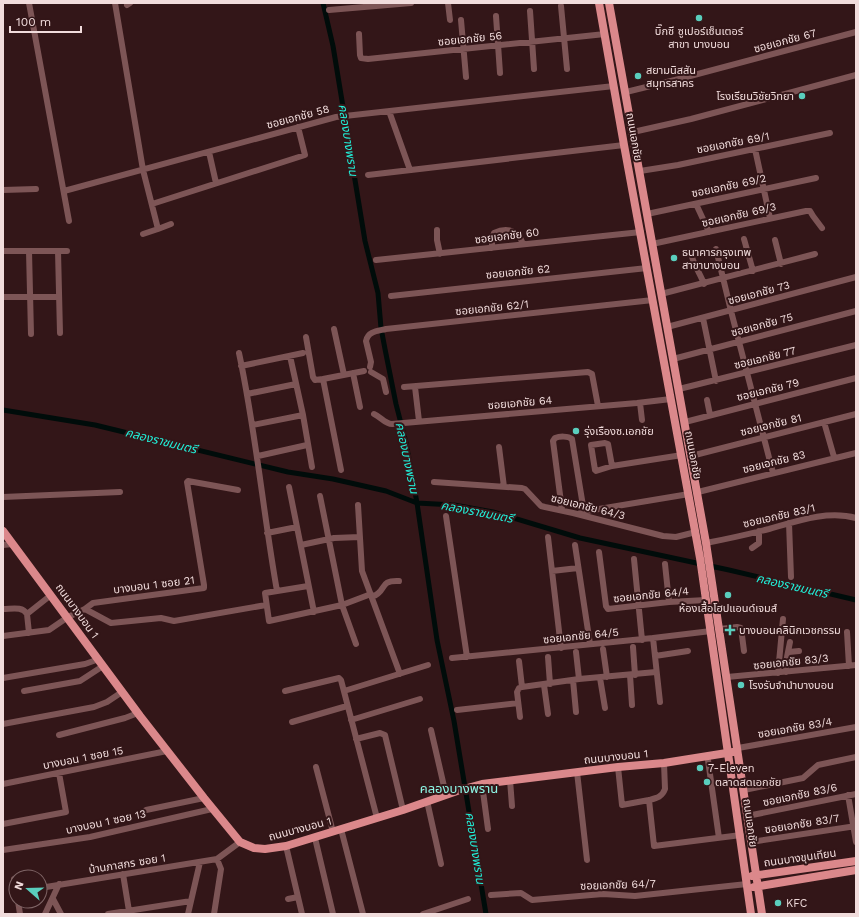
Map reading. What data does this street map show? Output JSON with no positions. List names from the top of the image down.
{
  "streets": {
    "main road": ["ถนนเอกชัย", "ถนนบางบอน 1", "ถนนบางขุนเทียน"],
    "street": [
      "ซอยเอกชัย 56",
      "ซอยเอกชัย 67",
      "ซอยเอกชัย 58",
      "ซอยเอกชัย 69/1",
      "ซอยเอกชัย 69/2",
      "ซอยเอกชัย 69/3",
      "ซอยเอกชัย 60",
      "ซอยเอกชัย 62",
      "ซอยเอกชัย 73",
      "ซอยเอกชัย 62/1",
      "ซอยเอกชัย 75",
      "ซอยเอกชัย 77",
      "ซอยเอกชัย 79",
      "ซอยเอกชัย 64",
      "ซอยเอกชัย 81",
      "ซอยเอกชัย 83",
      "ซอยเอกชัย 64/3",
      "ซอยเอกชัย 83/1",
      "บางบอน 1 ซอย 21",
      "ซอยเอกชัย 64/4",
      "ซอยเอกชัย 64/5",
      "ซอยเอกชัย 83/3",
      "ซอยเอกชัย 83/4",
      "บางบอน 1 ซอย 15",
      "ซอยเอกชัย 83/6",
      "บางบอน 1 ซอย 13",
      "ซอยเอกชัย 83/7",
      "บ้านภาสกร ซอย 1",
      "ซอยเอกชัย 64/7"
    ]
  },
  "crossings": [
    ["ซอยเอกชัย 56", "ถนนเอกชัย"],
    ["ซอยเอกชัย 67", "ถนนเอกชัย"],
    ["ซอยเอกชัย 58", "ถนนเอกชัย"],
    ["ถนนเอกชัย", "ซอยเอกชัย 69/1"],
    ["ถนนเอกชัย", "ซอยเอกชัย 69/2"],
    ["ถนนเอกชัย", "ซอยเอกชัย 69/3"],
    ["ถนนเอกชัย", "ซอยเอกชัย 60"],
    ["ถนนเอกชัย", "ซอยเอกชัย 62"],
    ["ถนนเอกชัย", "ซอยเอกชัย 73"],
    ["ถนนเอกชัย", "ซอยเอกชัย 62/1"],
    ["ถนนเอกชัย", "ซอยเอกชัย 75"],
    ["ถนนเอกชัย", "ซอยเอกชัย 77"],
    ["ถนนเอกชัย", "ซอยเอกชัย 79"],
    ["ถนนเอกชัย", "ซอยเอกชัย 64"],
    ["ถนนเอกชัย", "ซอยเอกชัย 81"],
    ["ถนนเอกชัย", "ซอยเอกชัย 83"],
    ["ถนนเอกชัย", "ซอยเอกชัย 64/3"],
    ["ถนนเอกชัย", "ซอยเอกชัย 83/1"],
    ["ถนนเอกชัย", "ซอยเอกชัย 64/4"],
    ["ถนนเอกชัย", "ถนนบางบอน 1"],
    ["ถนนเอกชัย", "ซอยเอกชัย 64/5"],
    ["ถนนเอกชัย", "ซอยเอกชัย 83/3"],
    ["ถนนเอกชัย", "ซอยเอกชัย 83/4"],
    ["ถนนเอกชัย", "ซอยเอกชัย 83/6"],
    ["ถนนเอกชัย", "ซอยเอกชัย 83/7"],
    ["ถนนเอกชัย", "ถนนบางขุนเทียน"],
    ["ถนนเอกชัย", "ซอยเอกชัย 64/7"],
    ["บางบอน 1 ซอย 21", "ถนนบางบอน 1"],
    ["ถนนบางบอน 1", "ซอยเอกชัย 83/4"],
    ["ถนนบางบอน 1", "บางบอน 1 ซอย 15"],
    ["ถนนบางบอน 1", "บางบอน 1 ซอย 13"],
    ["ถนนบางขุนเทียน", "ซอยเอกชัย 64/7"]
  ],
  "districts": ["คลองบางพราน"],
  "water": ["คลองบางพราน", "คลองราชมนตรี"],
  "places": {
    "other": [
      "บิ๊กซี ซูเปอร์เซ็นเตอร์ สาขา บางบอน",
      "สยามนิสสัน สมุทรสาคร",
      "โรงเรียนวิชัยวิทยา",
      "ธนาคารกรุงเทพ สาขาบางบอน",
      "รุ่งเรืองซ.เอกชัย",
      "ห้องเสื้อโฮปแอนด์เจมส์",
      "โรงรับจำนำบางบอน",
      "7-Eleven",
      "ตลาดสดเอกชัย",
      "KFC"
    ],
    "health": ["บางบอนคลินิกเวชกรรม"]
  },
  "scale_bar": "100 m",
  "north": "left"
}
